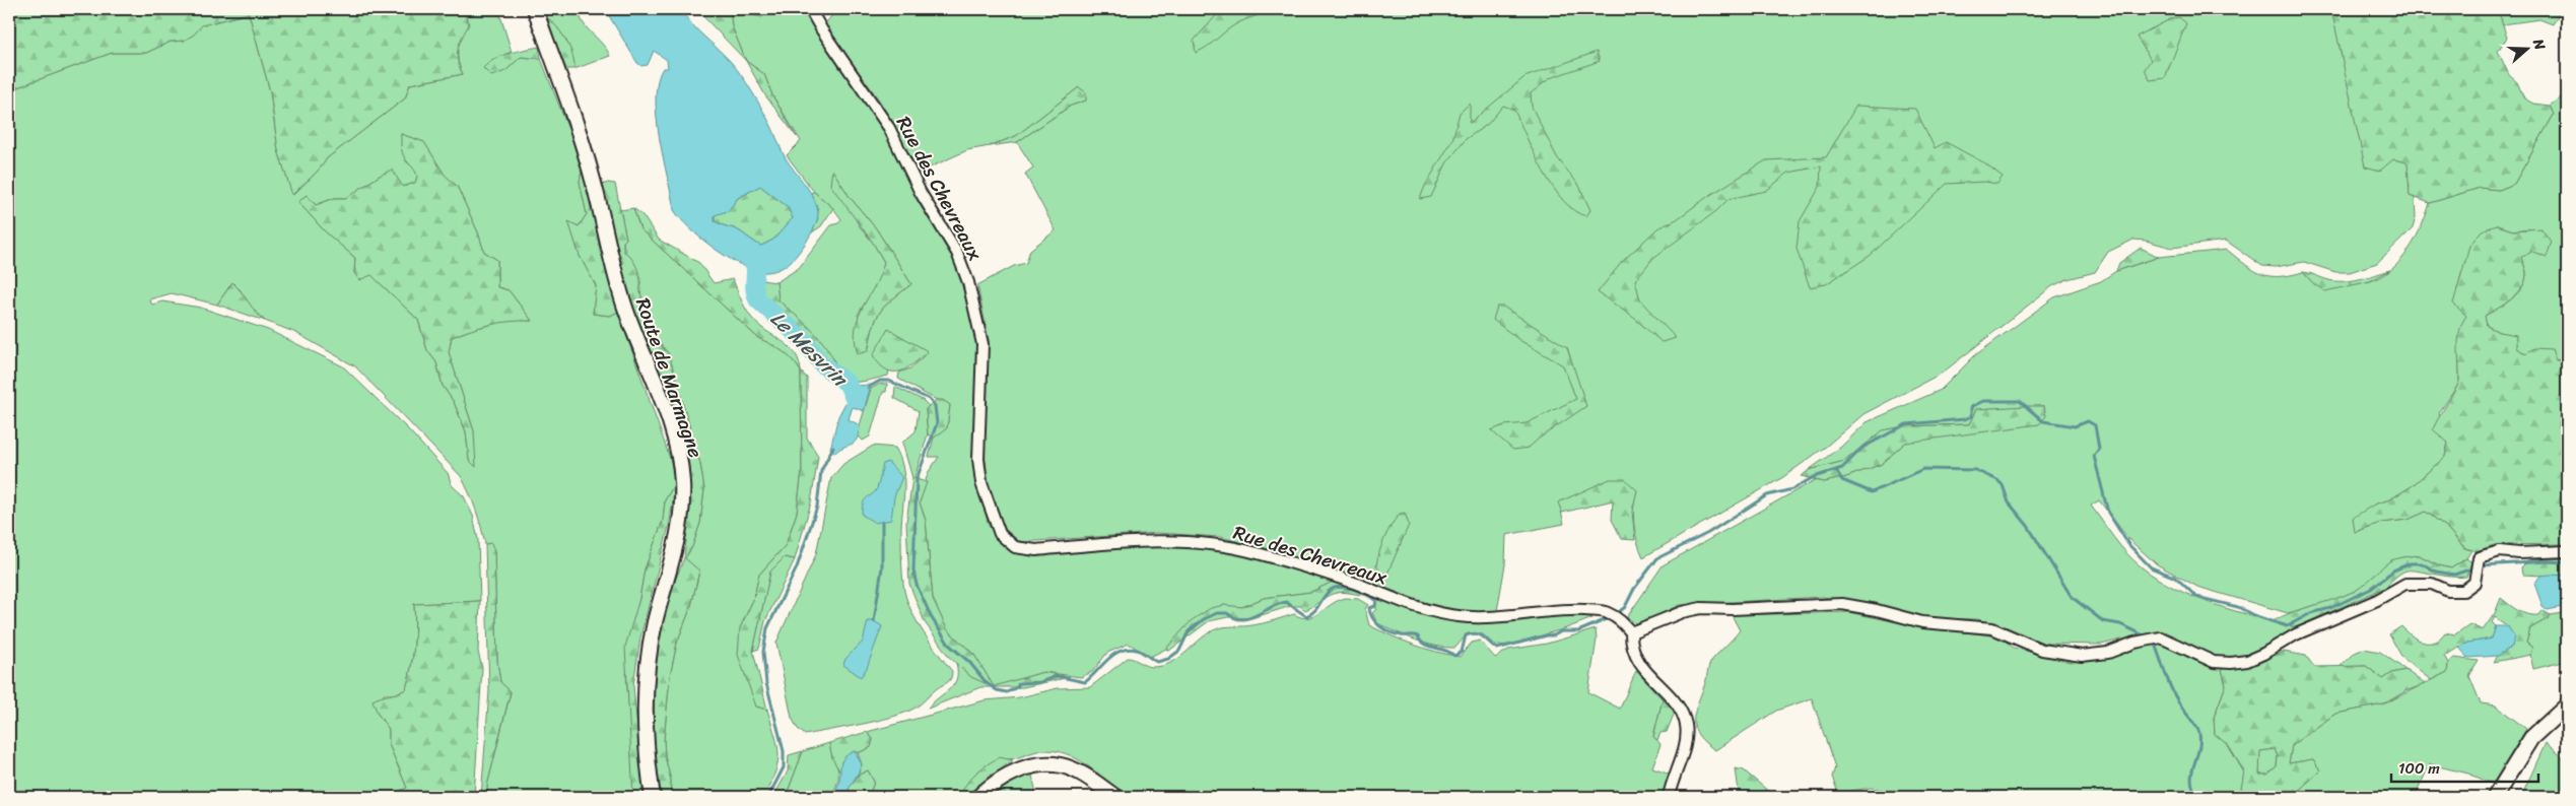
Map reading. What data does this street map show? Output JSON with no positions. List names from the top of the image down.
{
  "streets": {
    "main road": ["Route de Marmagne"],
    "street": ["Rue des Chevreaux"]
  },
  "water": ["Le Mesvrin"],
  "scale_bar": "100 m",
  "north": "right"
}
